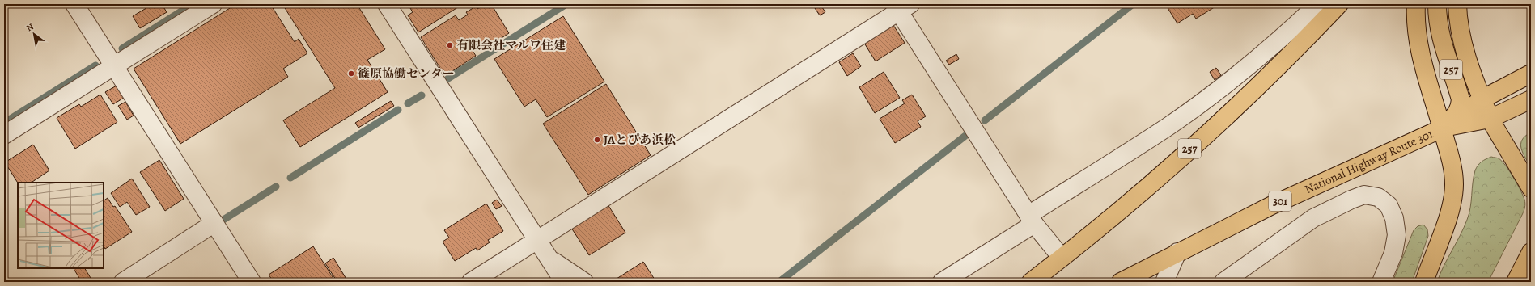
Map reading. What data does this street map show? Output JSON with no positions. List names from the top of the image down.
{
  "streets": {
    "highway": ["257", "National Highway Route 301", "301"]
  },
  "crossings": [
    ["257", "National Highway Route 301"]
  ],
  "places": ["有限会社マルワ住建", "篠原協働センター", "JAとぴあ浜松"],
  "north": "top left"
}
